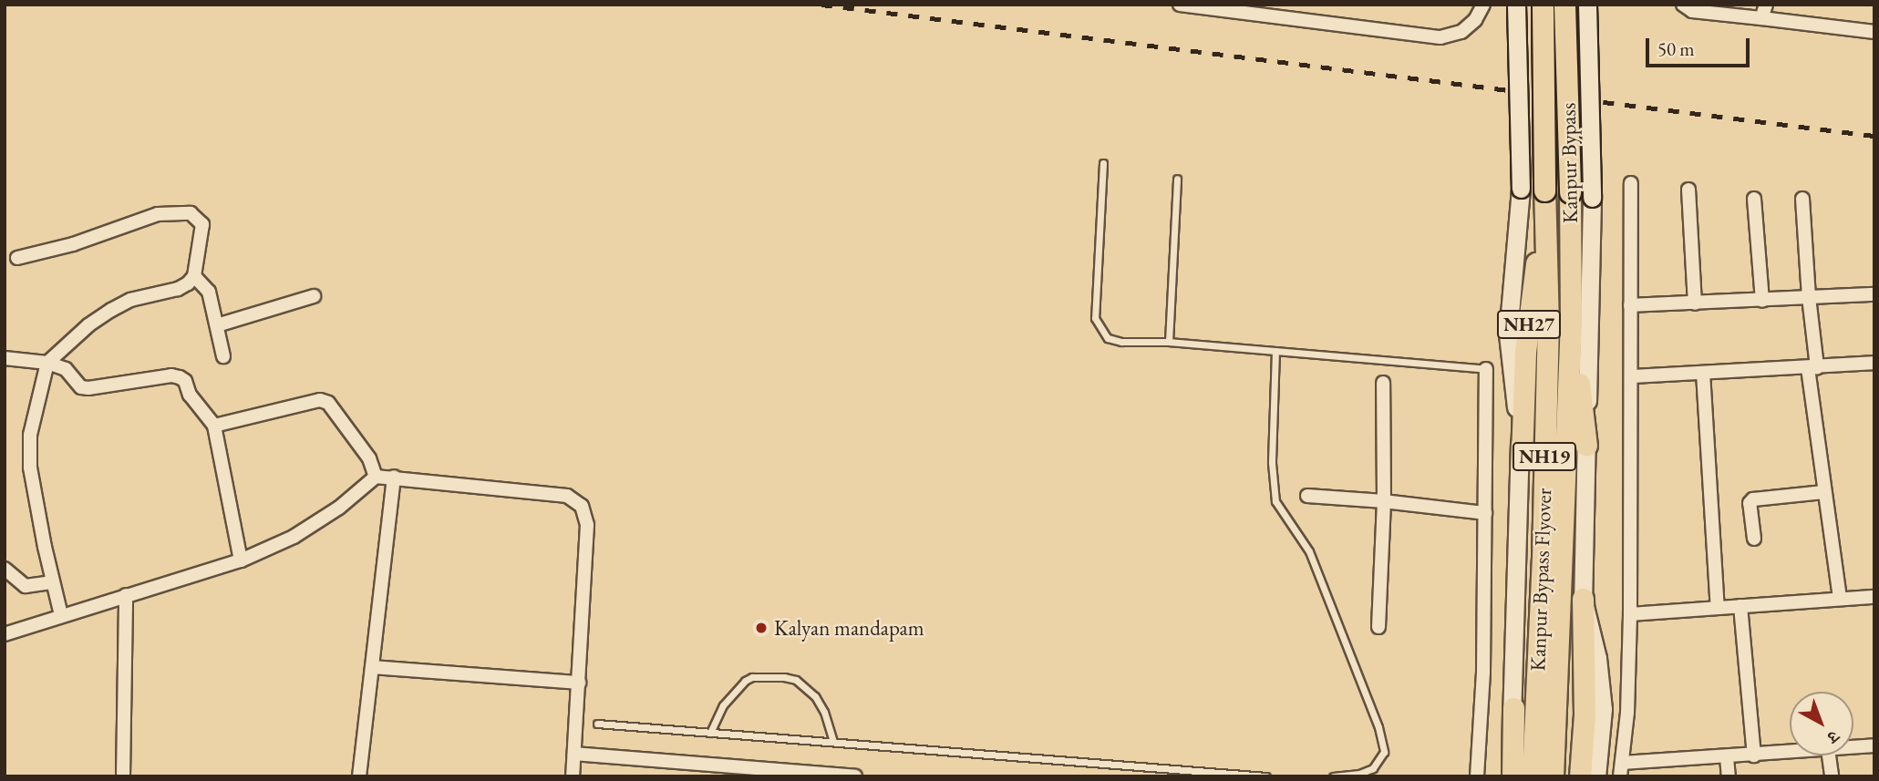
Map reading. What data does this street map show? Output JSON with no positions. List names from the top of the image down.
{
  "streets": {
    "highway": [
      "Kanpur Bypass",
      "NH27",
      "NH19",
      "Kanpur Bypass Flyover"
    ]
  },
  "crossings": [
    ["Kanpur Bypass", "NH27"],
    ["Kanpur Bypass", "Kanpur Bypass Flyover"],
    ["NH27", "Kanpur Bypass Flyover"]
  ],
  "places": ["Kalyan mandapam"],
  "scale_bar": "50 m",
  "north": "bottom right"
}
